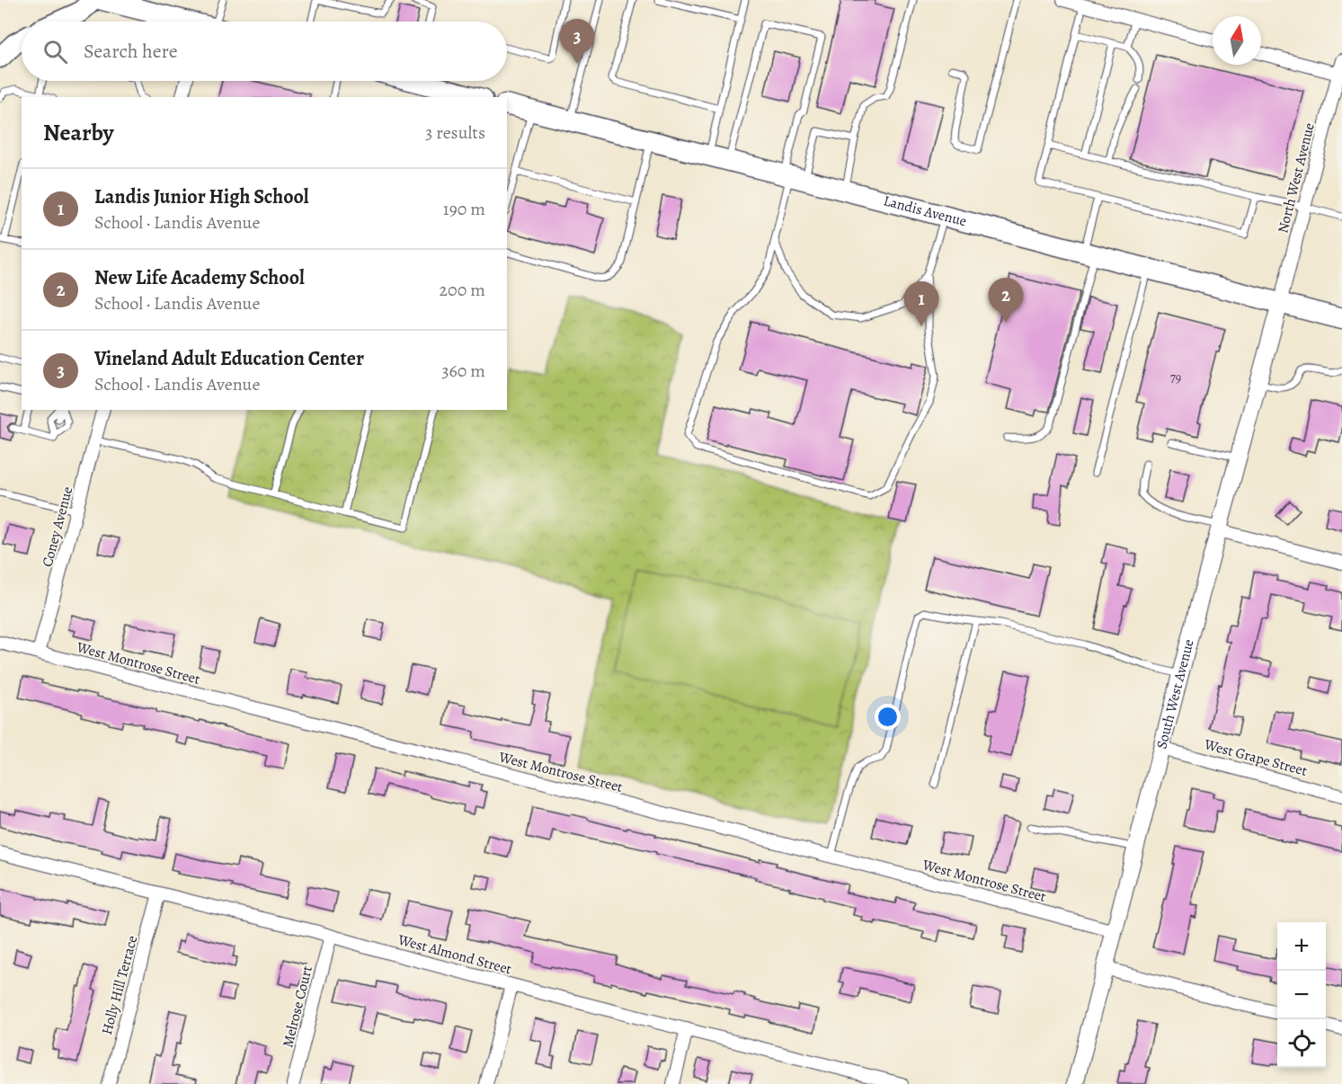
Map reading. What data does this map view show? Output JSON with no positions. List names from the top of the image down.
{
  "streets": {
    "main road": ["Landis Avenue"],
    "street": [
      "North West Avenue",
      "Coney Avenue",
      "West Montrose Street",
      "South West Avenue",
      "West Grape Street",
      "West Almond Street",
      "Holly Hill Terrace",
      "Melrose Court"
    ]
  },
  "crossings": [
    ["North West Avenue", "Landis Avenue"],
    ["North West Avenue", "South West Avenue"],
    ["Landis Avenue", "South West Avenue"],
    ["Coney Avenue", "West Montrose Street"],
    ["West Montrose Street", "South West Avenue"],
    ["South West Avenue", "West Grape Street"],
    ["West Almond Street", "Holly Hill Terrace"],
    ["West Almond Street", "Melrose Court"]
  ],
  "house_numbers": ["79"],
  "north": "top",
  "page": {
    "pins": ["3", "2", "1"],
    "search": "Search here",
    "heading": ["Nearby", "3 results"],
    "list": [
      {
        "mark": "1",
        "name": "Landis Junior High School",
        "note": "School · Landis Avenue",
        "value": "190 m"
      },
      {
        "mark": "2",
        "name": "New Life Academy School",
        "note": "School · Landis Avenue",
        "value": "200 m"
      },
      {
        "mark": "3",
        "name": "Vineland Adult Education Center",
        "note": "School · Landis Avenue",
        "value": "360 m"
      }
    ],
    "map_buttons": ["+", "−"]
  }
}
